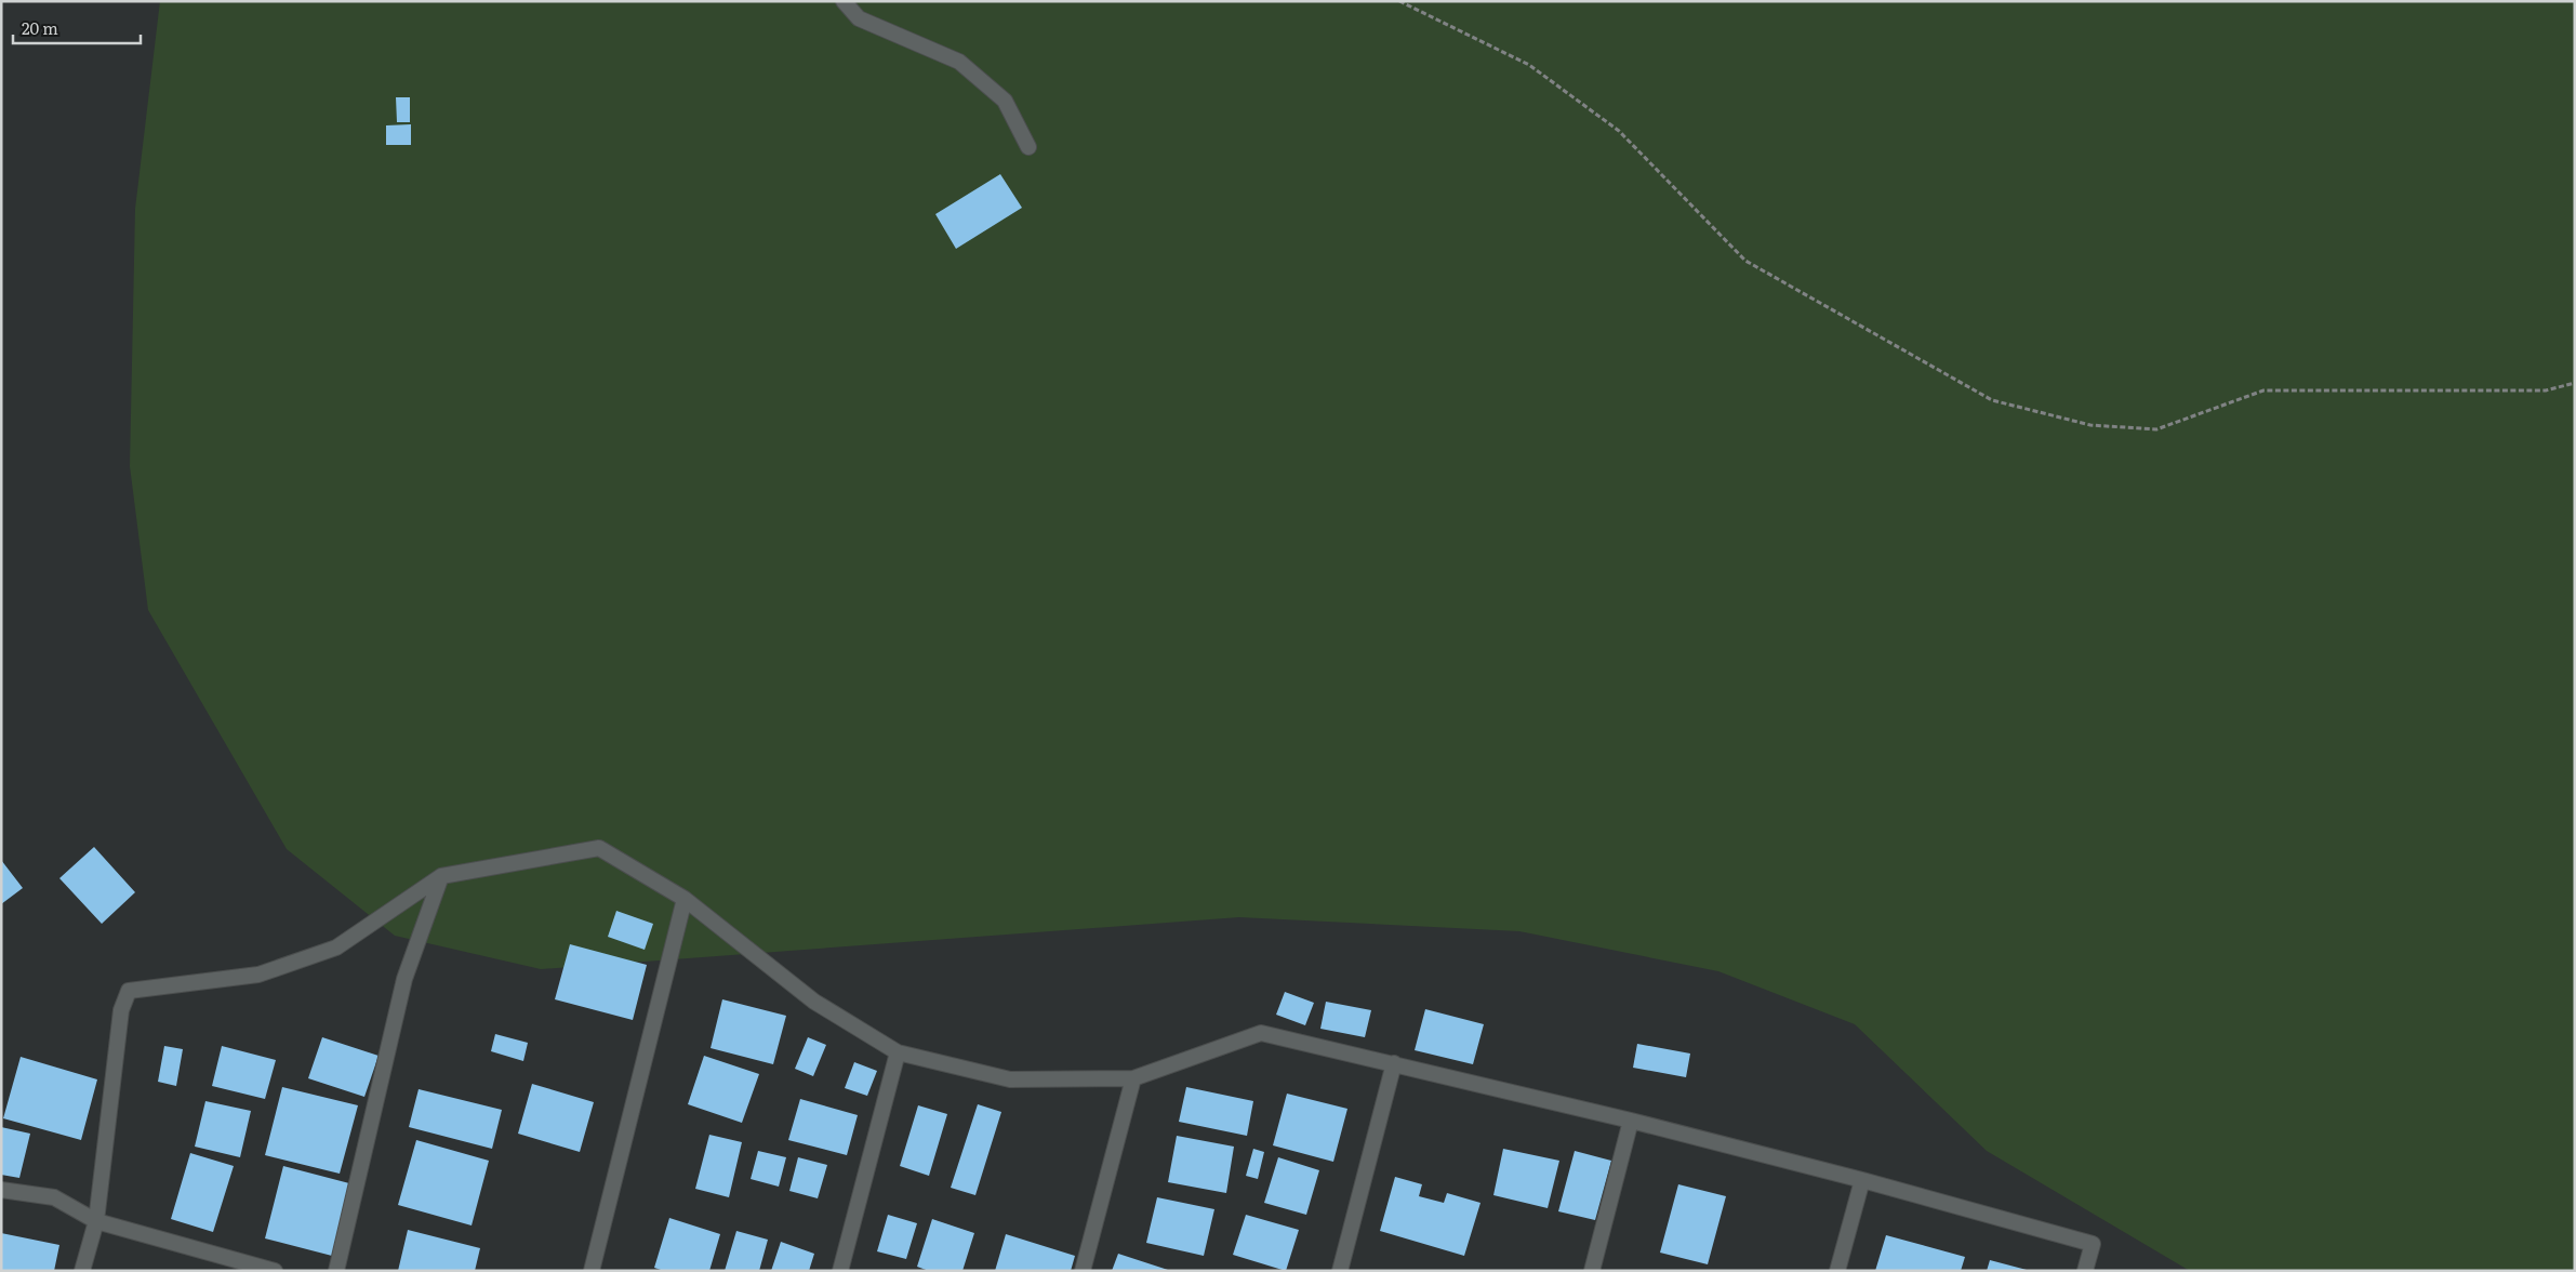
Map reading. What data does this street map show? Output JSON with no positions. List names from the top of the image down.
{
  "scale_bar": "20 m"
}
